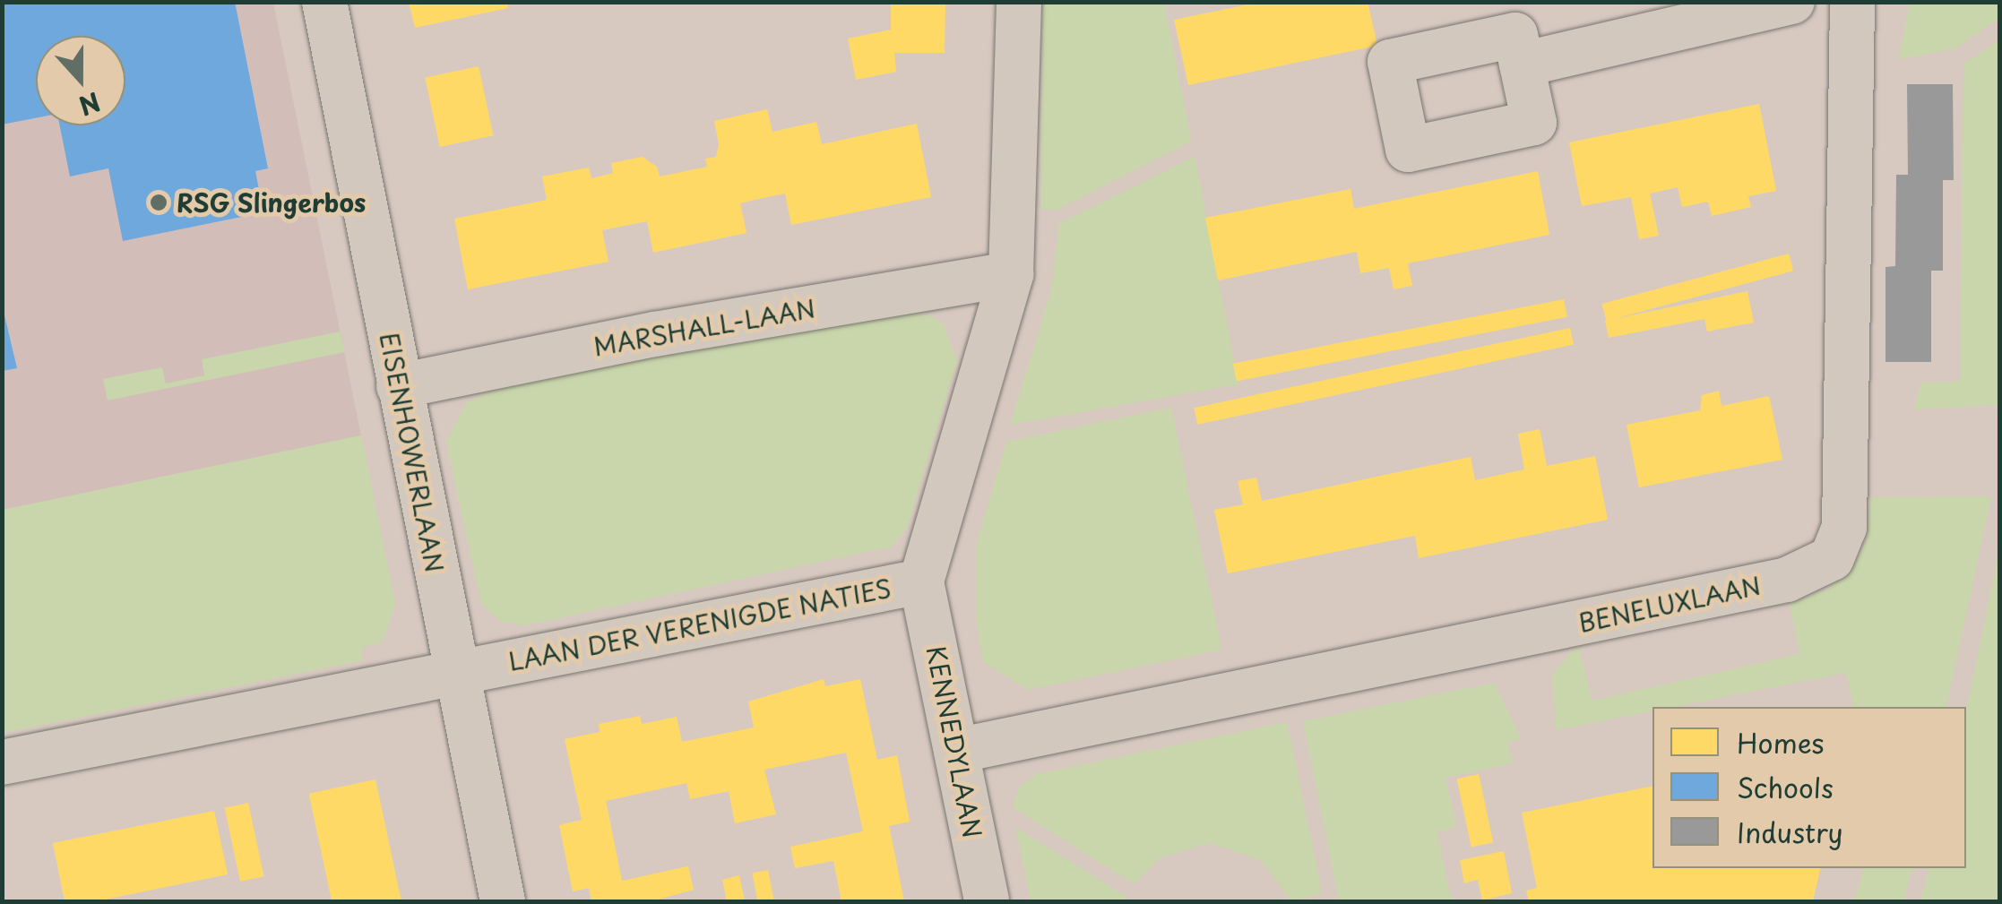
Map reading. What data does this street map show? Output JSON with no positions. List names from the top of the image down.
{
  "streets": {
    "street": [
      "MARSHALL-LAAN",
      "EISENHOWERLAAN",
      "BENELUXLAAN",
      "LAAN DER VERENIGDE NATIES",
      "KENNEDYLAAN"
    ]
  },
  "crossings": [
    ["MARSHALL-LAAN", "EISENHOWERLAAN"],
    ["MARSHALL-LAAN", "LAAN DER VERENIGDE NATIES"],
    ["EISENHOWERLAAN", "LAAN DER VERENIGDE NATIES"],
    ["BENELUXLAAN", "KENNEDYLAAN"],
    ["LAAN DER VERENIGDE NATIES", "KENNEDYLAAN"]
  ],
  "places": ["RSG Slingerbos"],
  "legend": ["Homes", "Schools", "Industry"],
  "north": "bottom"
}
